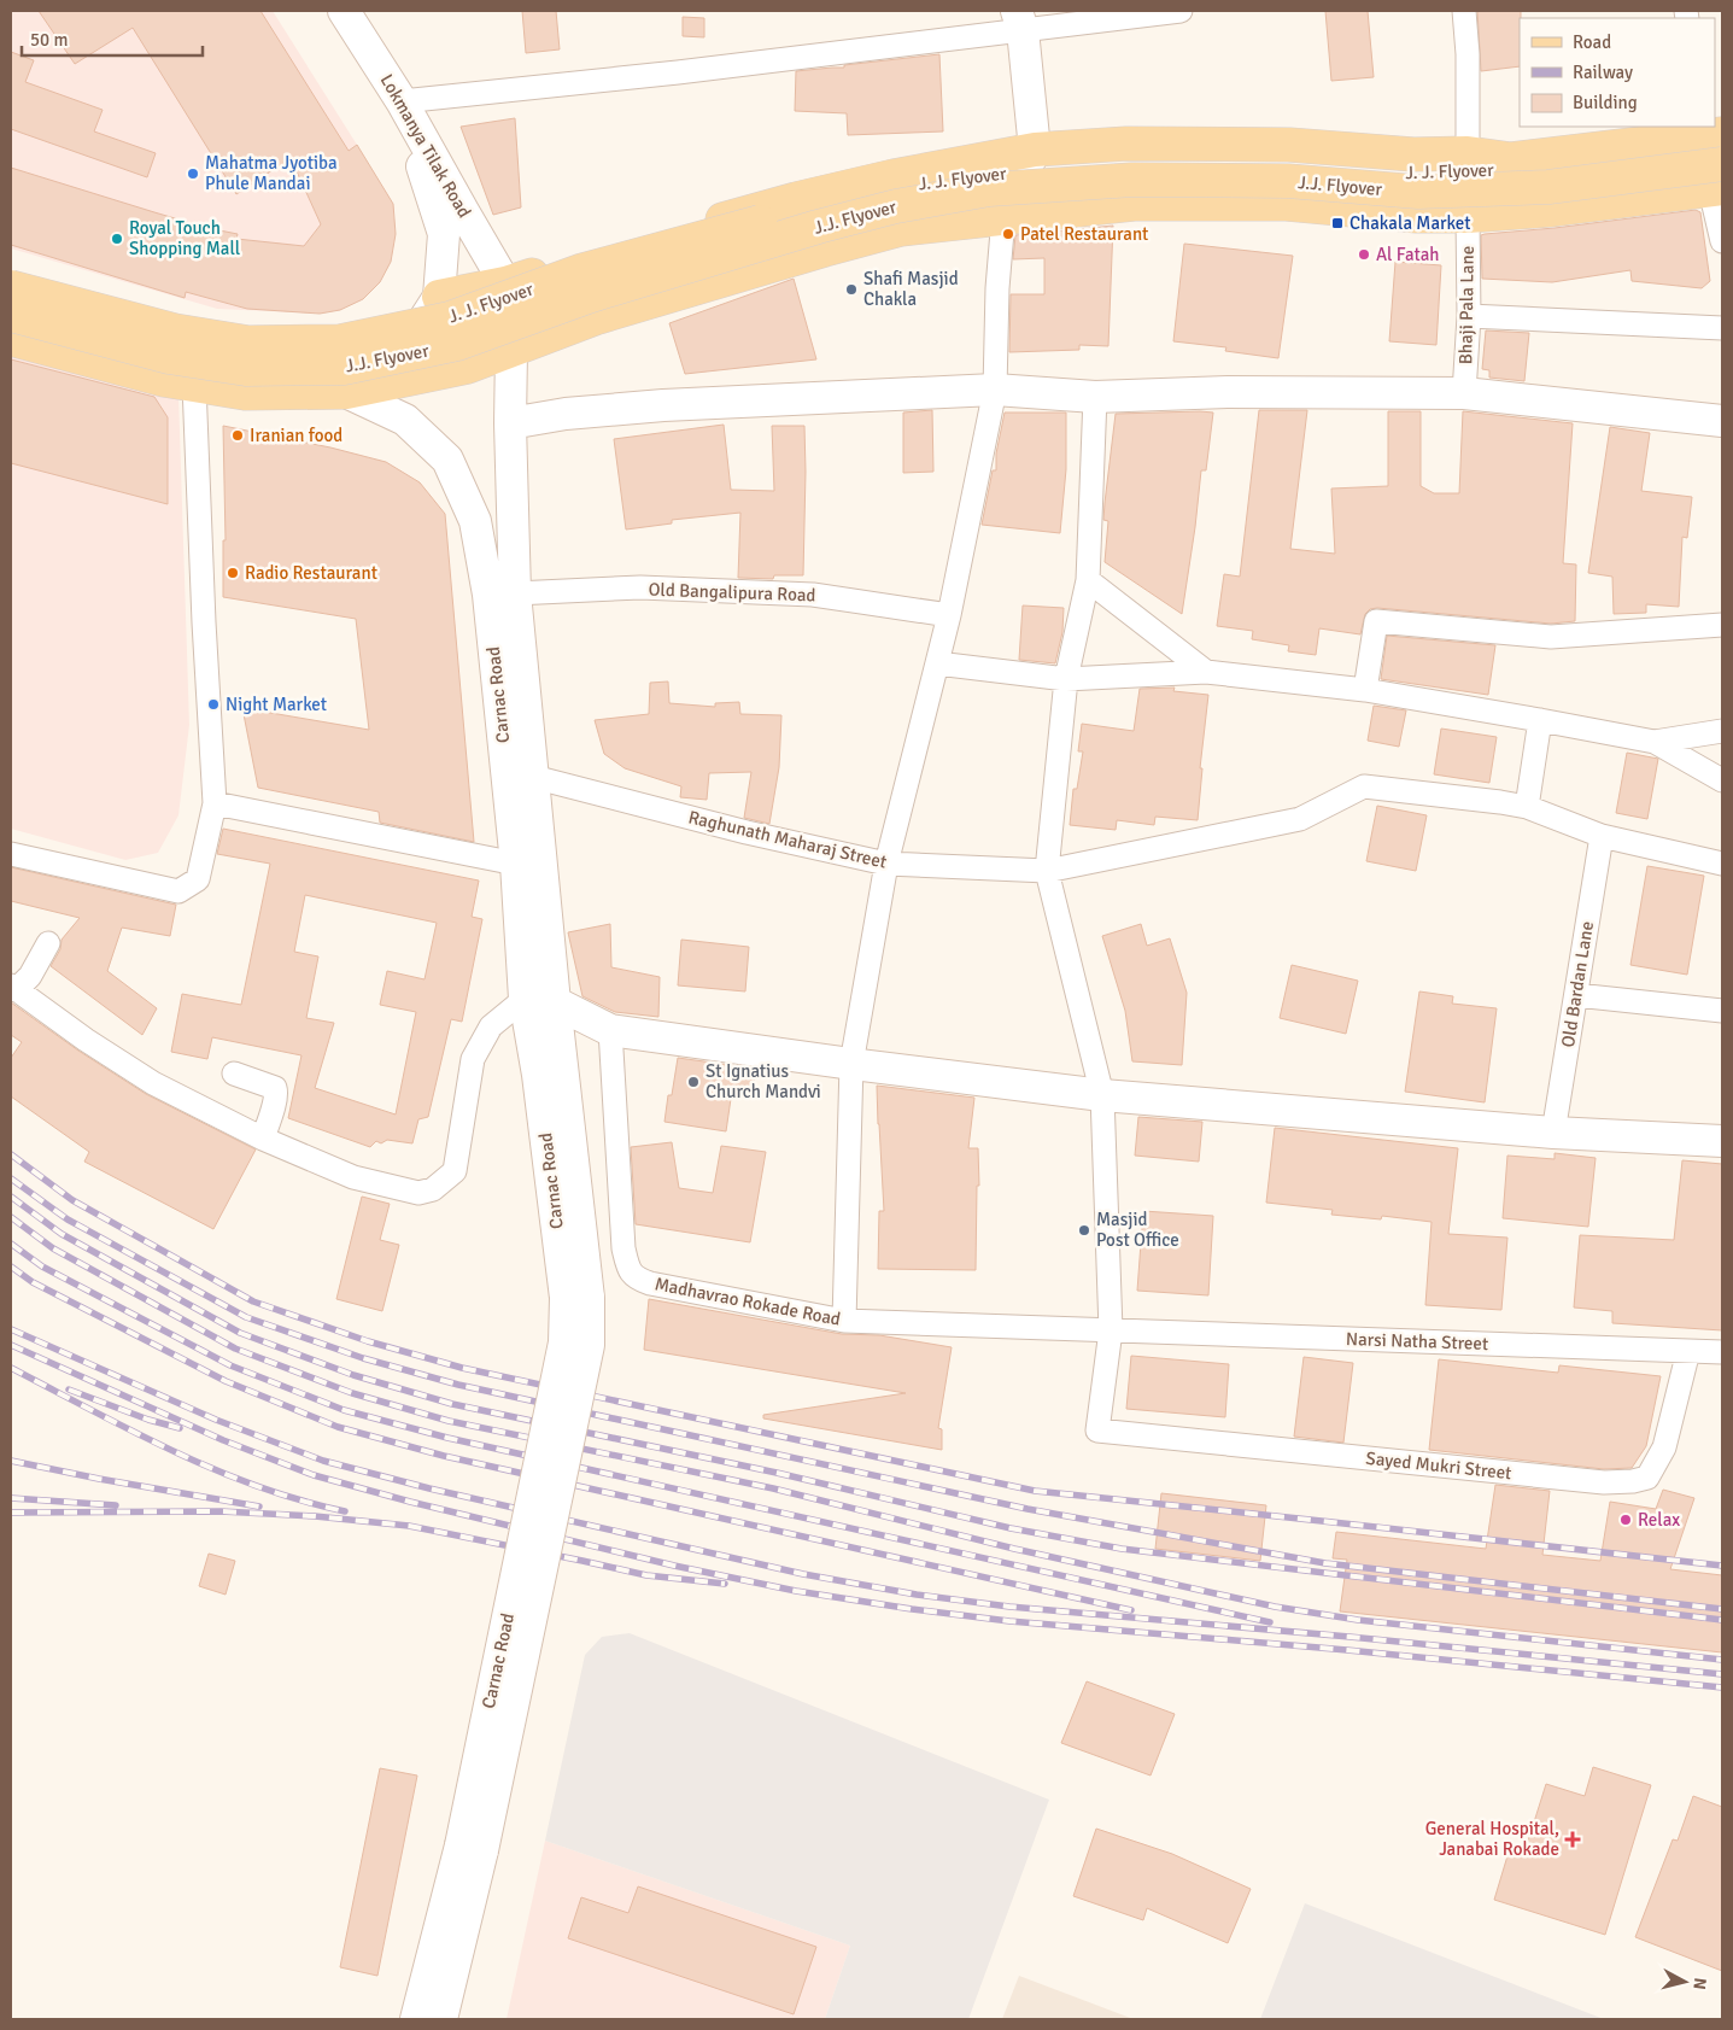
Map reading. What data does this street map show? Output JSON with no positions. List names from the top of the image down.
{
  "streets": {
    "main road": [
      "Lokmanya Tilak Road",
      "J. J. Flyover",
      "J.J. Flyover",
      "Carnac Road"
    ],
    "street": [
      "Bhaji Pala Lane",
      "Old Bangalipura Road",
      "Raghunath Maharaj Street",
      "Old Bardan Lane",
      "Madhavrao Rokade Road",
      "Narsi Natha Street",
      "Sayed Mukri Street"
    ]
  },
  "crossings": [
    ["Lokmanya Tilak Road", "Carnac Road"],
    ["J. J. Flyover", "J.J. Flyover"],
    ["Old Bangalipura Road", "Carnac Road"],
    ["Carnac Road", "Raghunath Maharaj Street"],
    ["Raghunath Maharaj Street", "Old Bardan Lane"],
    ["Madhavrao Rokade Road", "Narsi Natha Street"],
    ["Madhavrao Rokade Road", "Sayed Mukri Street"],
    ["Narsi Natha Street", "Sayed Mukri Street"]
  ],
  "places": {
    "other": [
      "Mahatma Jyotiba Phule Mandai",
      "Patel Restaurant",
      "Royal Touch Shopping Mall",
      "Al Fatah",
      "Shafi Masjid Chakla",
      "Iranian food",
      "Radio Restaurant",
      "Night Market",
      "St Ignatius Church Mandvi",
      "Masjid Post Office",
      "Relax"
    ],
    "transit": ["Chakala Market"],
    "health": ["General Hospital, Janabai Rokade"]
  },
  "legend": ["Road", "Railway", "Building"],
  "scale_bar": "50 m",
  "north": "right"
}
